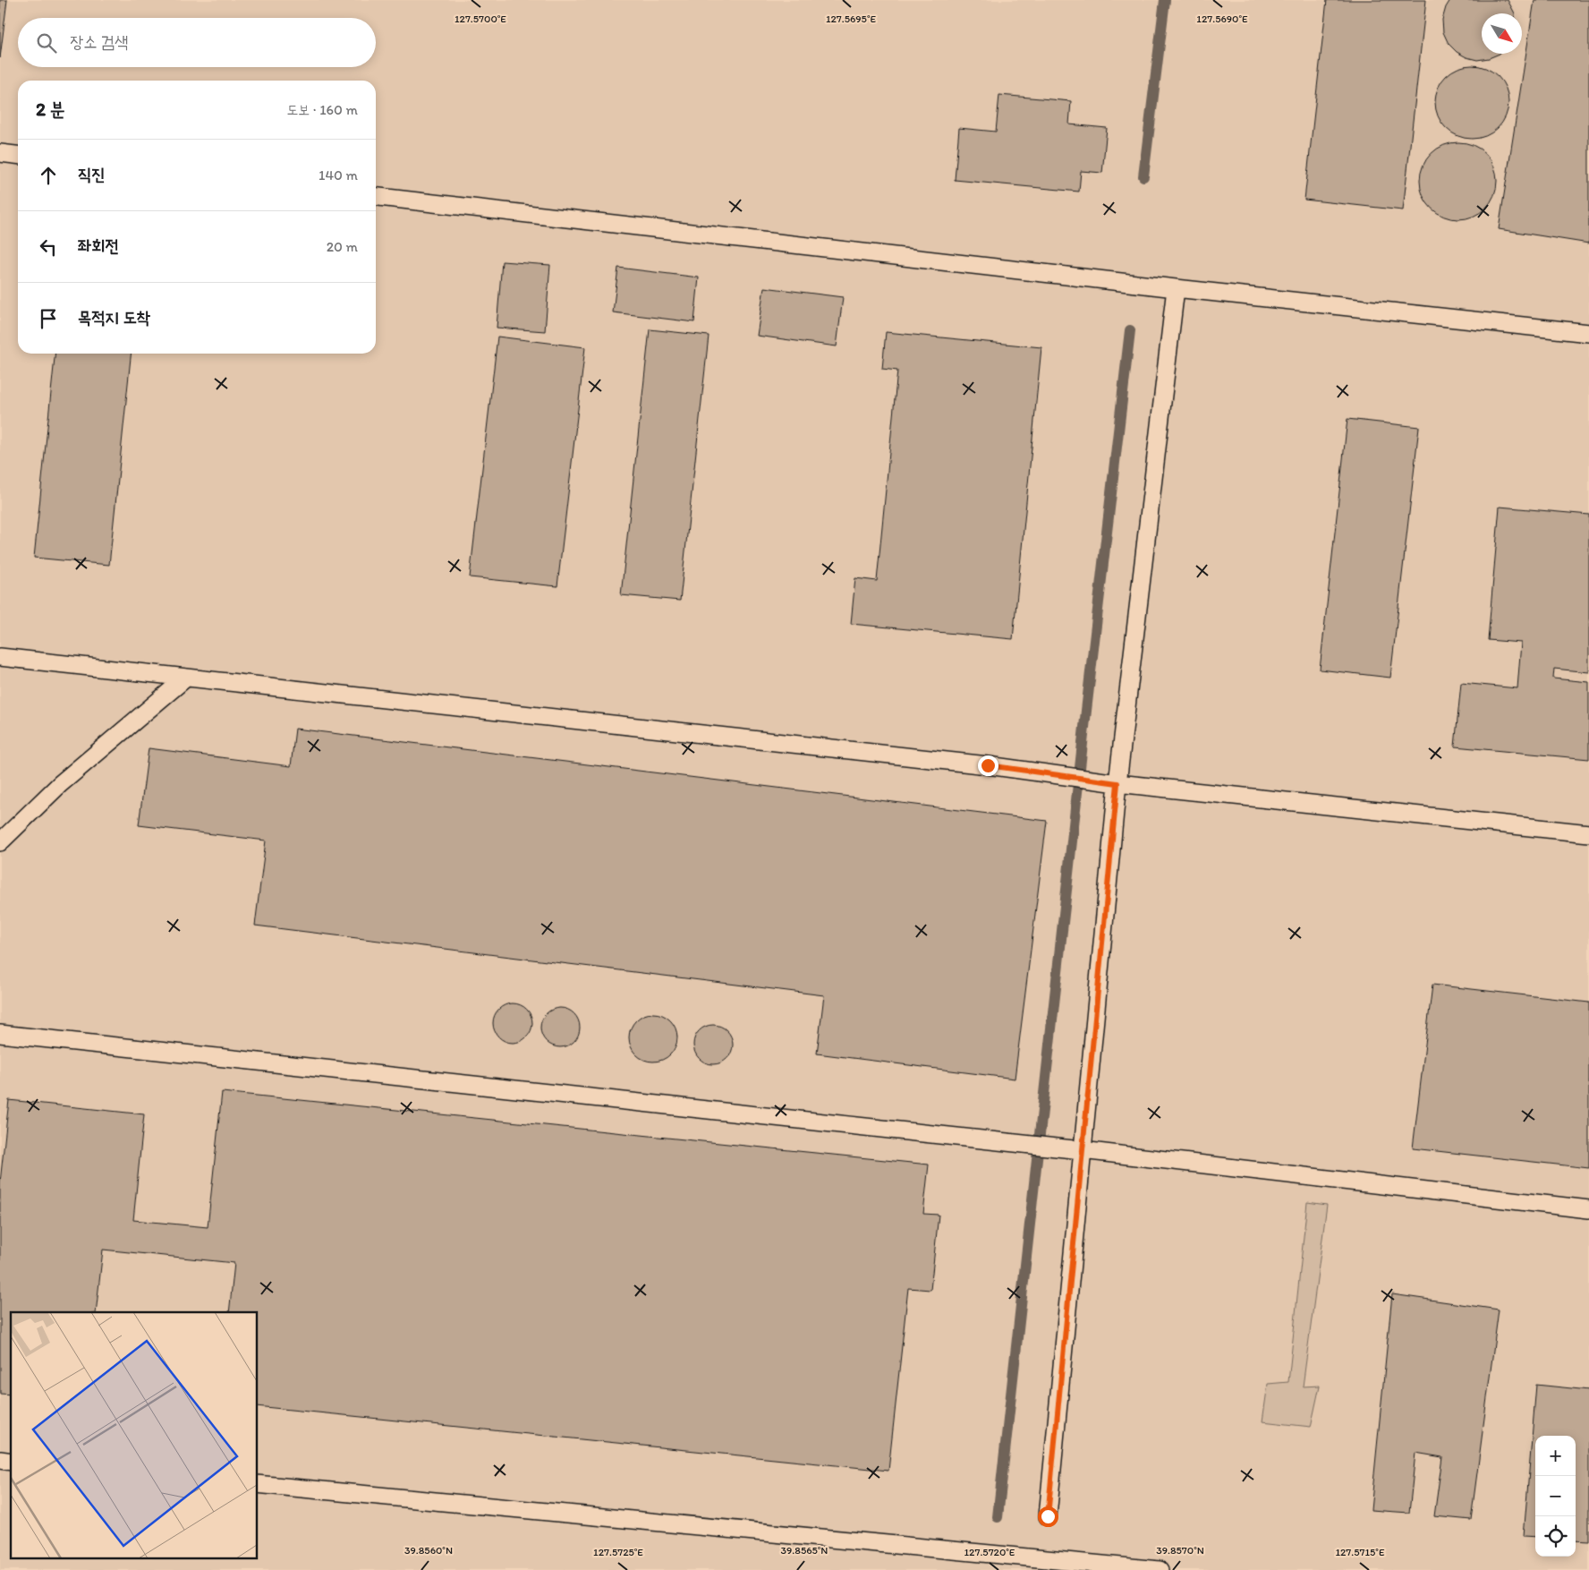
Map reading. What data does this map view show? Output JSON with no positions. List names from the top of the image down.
{
  "north": "bottom right",
  "page": {
    "search": "장소 검색",
    "heading": ["2 분", "도보 · 160 m"],
    "list": [
      ["직진", "140 m"],
      ["좌회전", "20 m"],
      "목적지 도착"
    ],
    "map_buttons": ["+", "−"]
  },
  "coordinates": [
    "127.5700°E",
    "127.5695°E",
    "127.5690°E",
    "39.8560°N",
    "39.8565°N",
    "39.8570°N",
    "127.5725°E",
    "127.5720°E",
    "127.5715°E"
  ]
}
